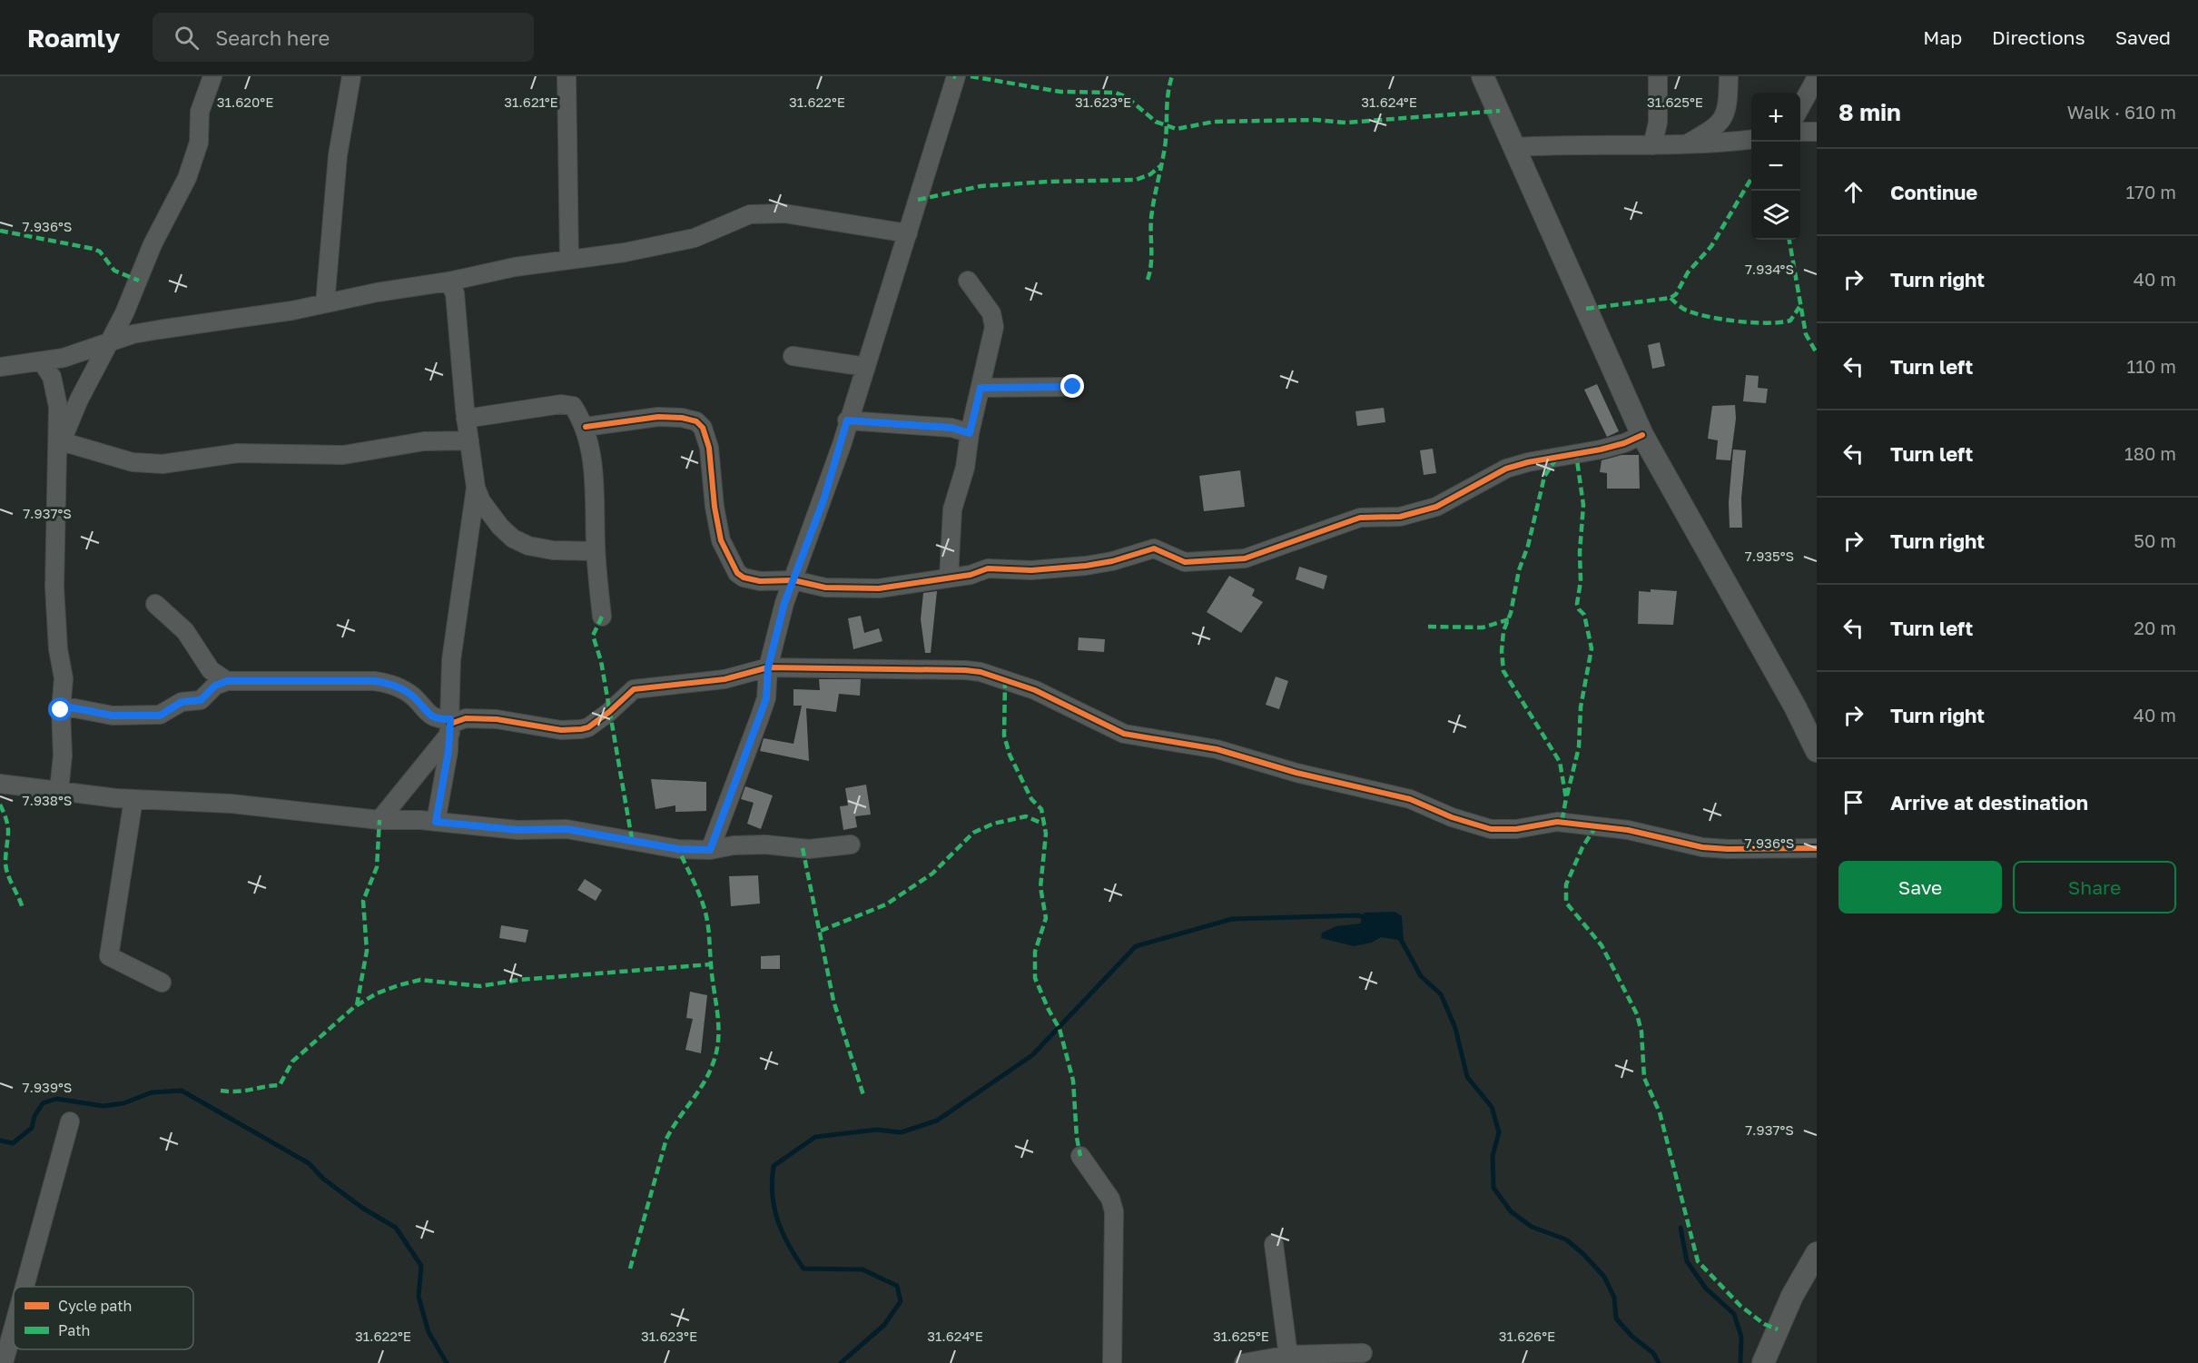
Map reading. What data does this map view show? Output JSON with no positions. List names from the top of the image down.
{
  "legend": ["Cycle path", "Path"],
  "page": {
    "header": "Roamly",
    "search": "Search here",
    "nav": ["Map", "Directions", "Saved"],
    "heading": ["8 min", "Walk · 610 m"],
    "map_buttons": ["+", "−"],
    "list": [
      ["Continue", "170 m"],
      ["Turn right", "40 m"],
      ["Turn left", "110 m"],
      ["Turn left", "180 m"],
      ["Turn right", "50 m"],
      ["Turn left", "20 m"],
      ["Turn right", "40 m"],
      "Arrive at destination"
    ],
    "buttons": ["Save", "Share"]
  },
  "coordinates": [
    "31.622°E",
    "31.623°E",
    "31.620°E",
    "31.621°E",
    "31.624°E",
    "31.625°E",
    "7.936°S",
    "7.934°S",
    "7.937°S",
    "7.935°S",
    "7.938°S",
    "7.939°S",
    "31.626°E"
  ]
}
